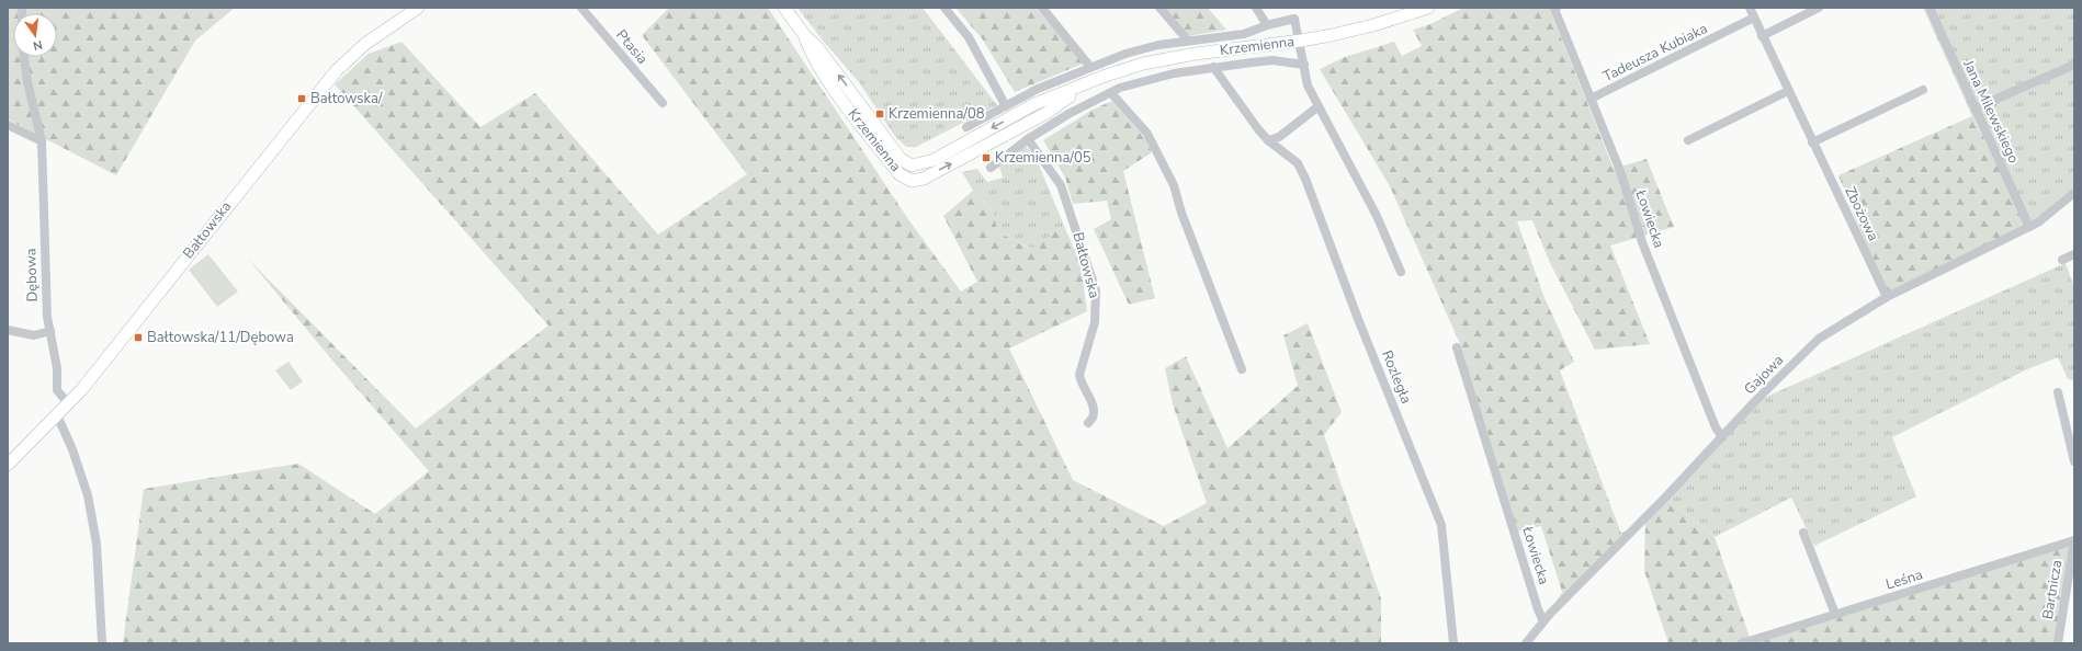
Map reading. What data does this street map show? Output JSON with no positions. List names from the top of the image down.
{
  "streets": {
    "main road": ["Krzemienna", "Bałtowska"],
    "street": [
      "Ptasia",
      "Tadeusza Kubiaka",
      "Jana Milewskiego",
      "Zbożowa",
      "Łowiecka",
      "Dębowa",
      "Gajowa",
      "Rozległa",
      "Leśna",
      "Bartnicza"
    ]
  },
  "crossings": [
    ["Tadeusza Kubiaka", "Zbożowa"],
    ["Tadeusza Kubiaka", "Łowiecka"],
    ["Jana Milewskiego", "Gajowa"],
    ["Zbożowa", "Gajowa"],
    ["Łowiecka", "Gajowa"],
    ["Bałtowska", "Dębowa"],
    ["Leśna", "Bartnicza"]
  ],
  "places": {
    "transit": [
      "Bałtowska/",
      "Krzemienna/08",
      "Krzemienna/05",
      "Bałtowska/11/Dębowa"
    ]
  },
  "north": "bottom"
}
